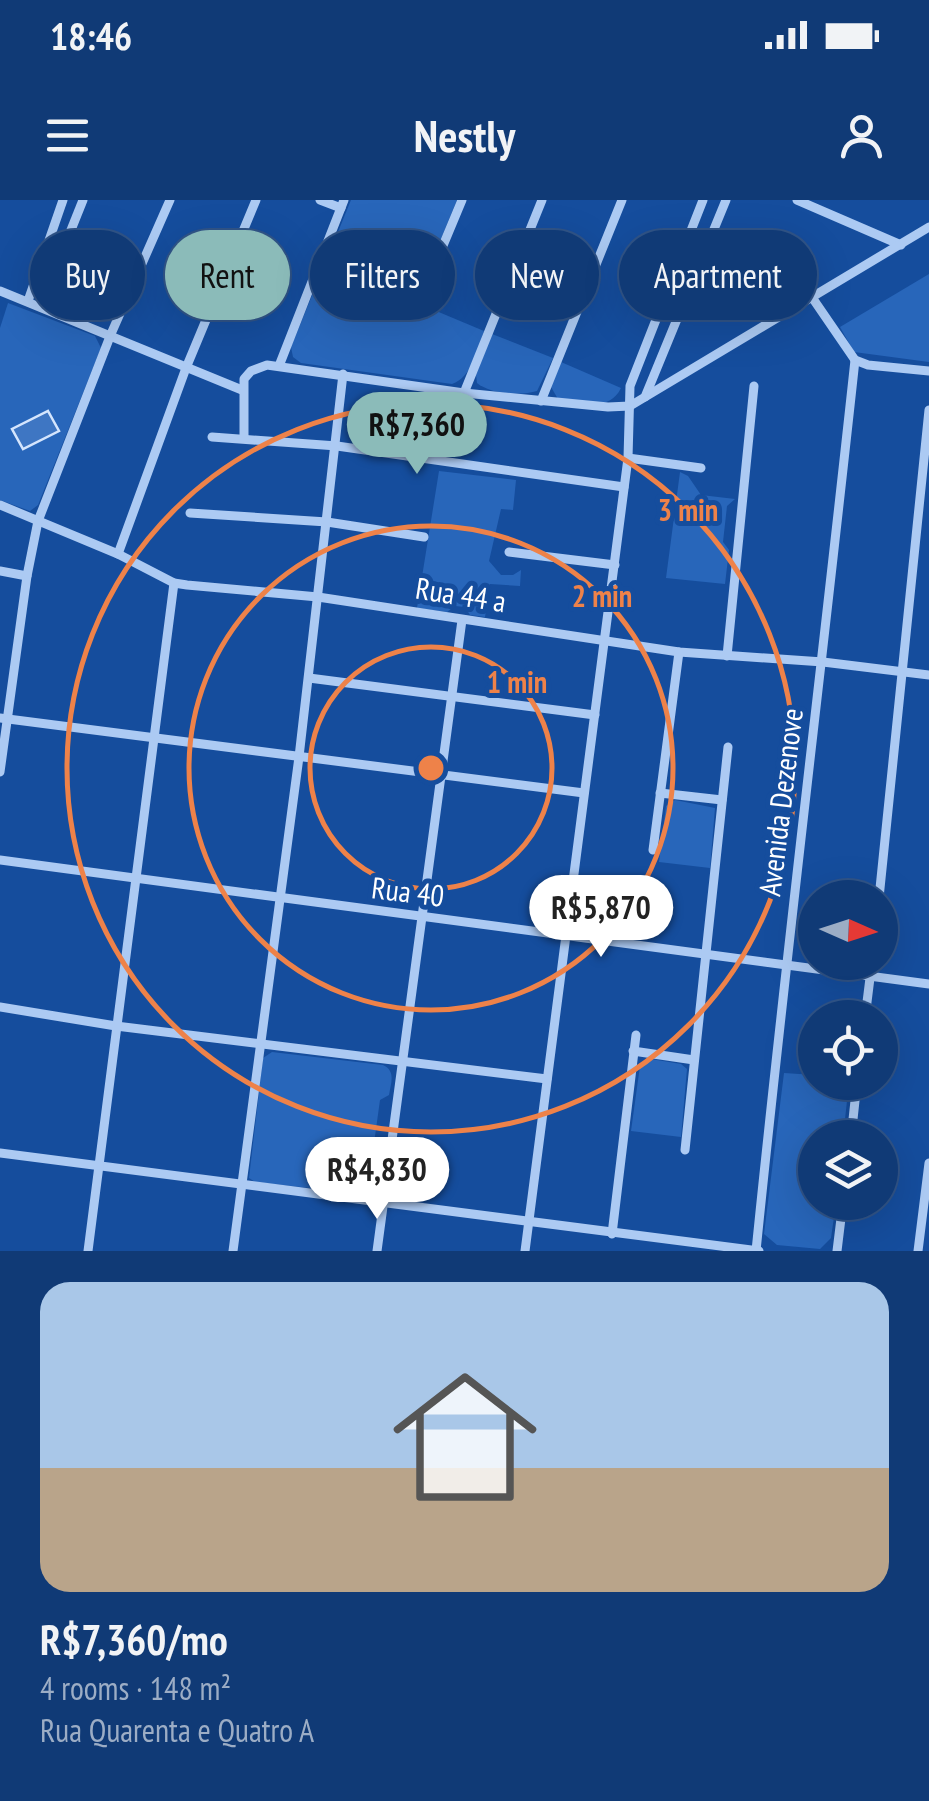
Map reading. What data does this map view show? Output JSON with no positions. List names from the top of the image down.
{
  "streets": {
    "street": ["Rua 44 a", "Avenida Dezenove", "Rua 40"]
  },
  "crossings": [
    ["Rua 44 a", "Avenida Dezenove"],
    ["Avenida Dezenove", "Rua 40"]
  ],
  "north": "right",
  "page": {
    "status": "18:46",
    "header": "Nestly",
    "chip": [
      "Buy",
      "Rent",
      "Filters",
      "New",
      "Apartment"
    ],
    "price": ["R$7,360", "R$5,870", "R$4,830"],
    "list": [
      {
        "name": "R$7,360/mo",
        "note": "4 rooms · 148 m² · Rua Quarenta e Quatro A"
      }
    ]
  },
  "rings": ["3 min", "2 min", "1 min"]
}
